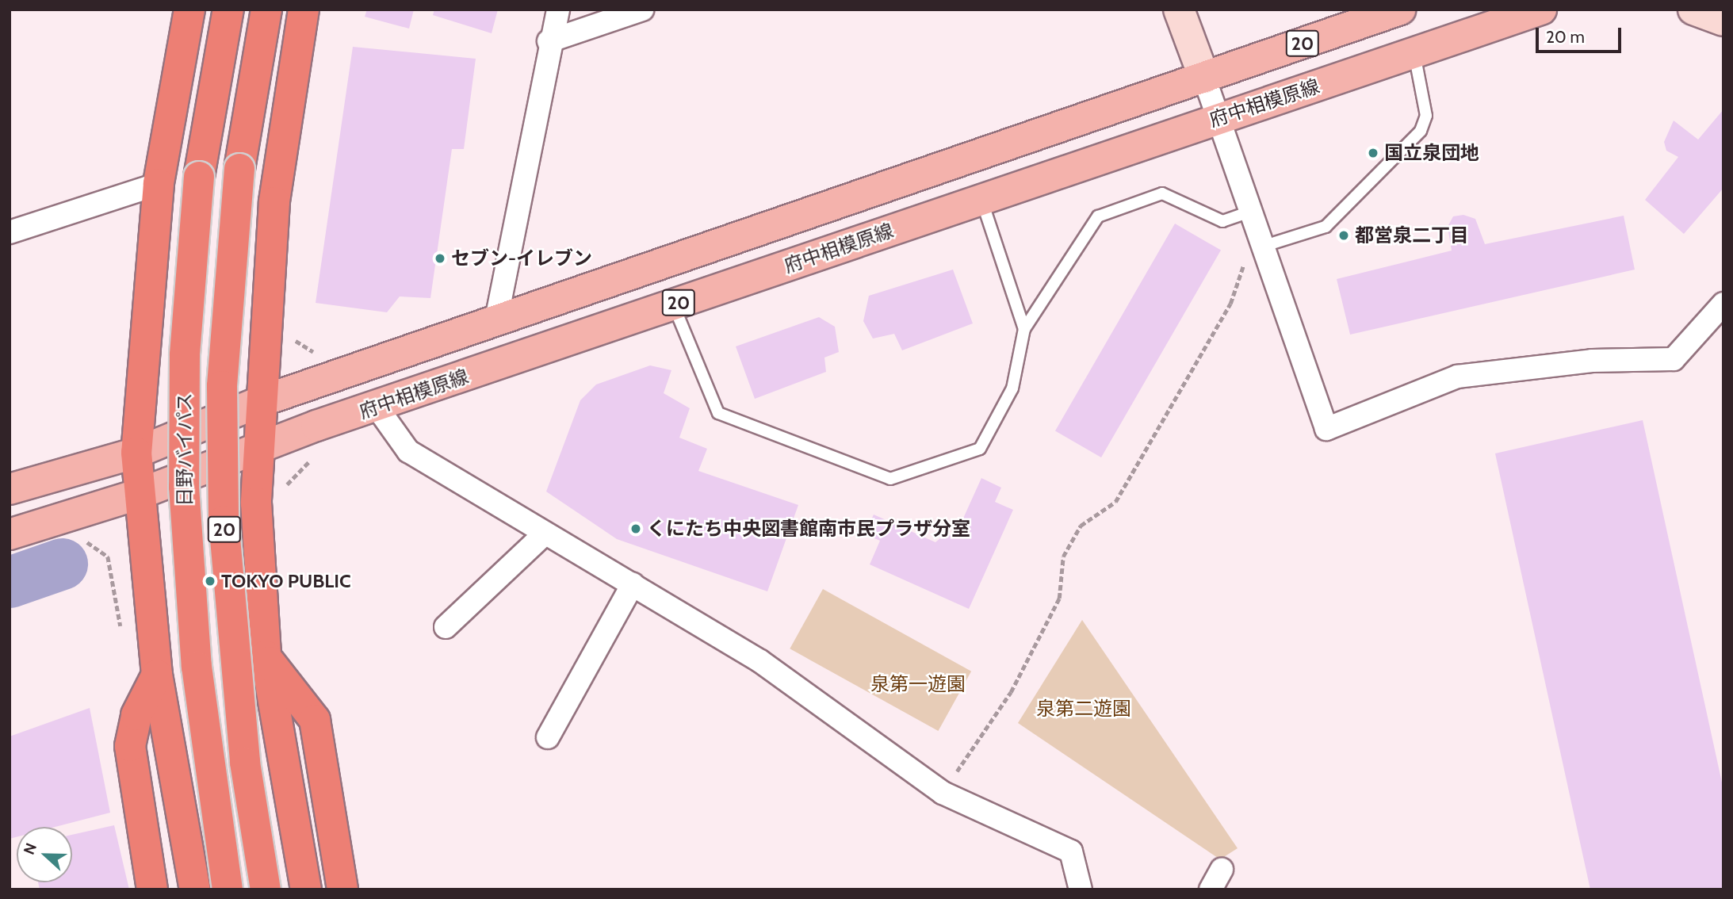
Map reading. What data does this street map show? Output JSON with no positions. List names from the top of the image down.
{
  "streets": {
    "highway": ["20", "日野バイパス"],
    "main road": ["府中相模原線"]
  },
  "crossings": [
    ["20", "府中相模原線"]
  ],
  "parks": ["泉第一遊園", "泉第二遊園"],
  "places": [
    "国立泉団地",
    "都営泉二丁目",
    "セブン-イレブン",
    "くにたち中央図書館南市民プラザ分室",
    "TOKYO PUBLIC"
  ],
  "scale_bar": "20 m",
  "north": "left"
}
